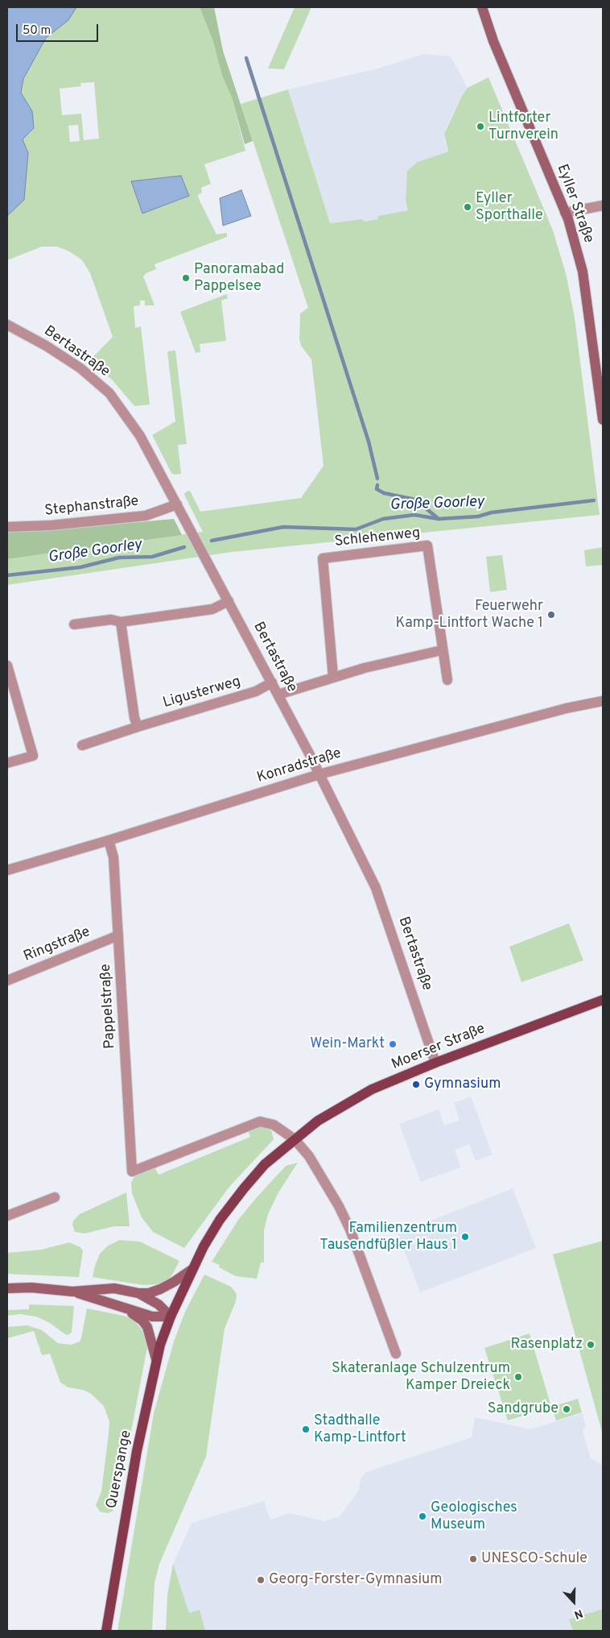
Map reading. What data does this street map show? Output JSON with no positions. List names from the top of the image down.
{
  "streets": {
    "main road": ["Eyller Straße", "Moerser Straße", "Querspange"],
    "street": [
      "Bertastraße",
      "Stephanstraße",
      "Schlehenweg",
      "Ligusterweg",
      "Konradstraße",
      "Ringstraße",
      "Pappelstraße"
    ]
  },
  "crossings": [
    ["Bertastraße", "Stephanstraße"],
    ["Bertastraße", "Ligusterweg"],
    ["Bertastraße", "Konradstraße"],
    ["Bertastraße", "Moerser Straße"],
    ["Konradstraße", "Pappelstraße"],
    ["Ringstraße", "Pappelstraße"],
    ["Pappelstraße", "Moerser Straße"],
    ["Moerser Straße", "Querspange"]
  ],
  "water": ["Große Goorley"],
  "places": [
    "Lintforter Turnverein",
    "Eyller Sporthalle",
    "Panoramabad Pappelsee",
    "Feuerwehr Kamp-Lintfort Wache 1",
    "Wein-Markt",
    "Gymnasium",
    "Familienzentrum Tausendfüßler Haus 1",
    "Rasenplatz",
    "Skateranlage Schulzentrum Kamper Dreieck",
    "Sandgrube",
    "Stadthalle Kamp-Lintfort",
    "Geologisches Museum",
    "UNESCO-Schule",
    "Georg-Forster-Gymnasium"
  ],
  "scale_bar": "50 m",
  "north": "bottom"
}
